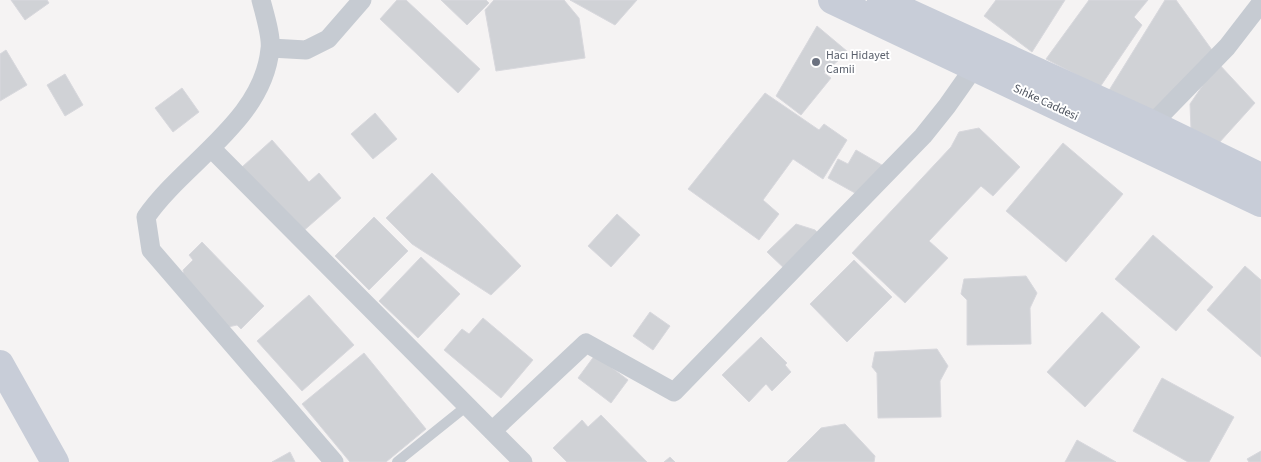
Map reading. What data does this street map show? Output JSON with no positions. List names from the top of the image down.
{
  "streets": {
    "main road": ["Sıhke Caddesi"]
  },
  "places": ["Hacı Hidayet Camii"]
}
